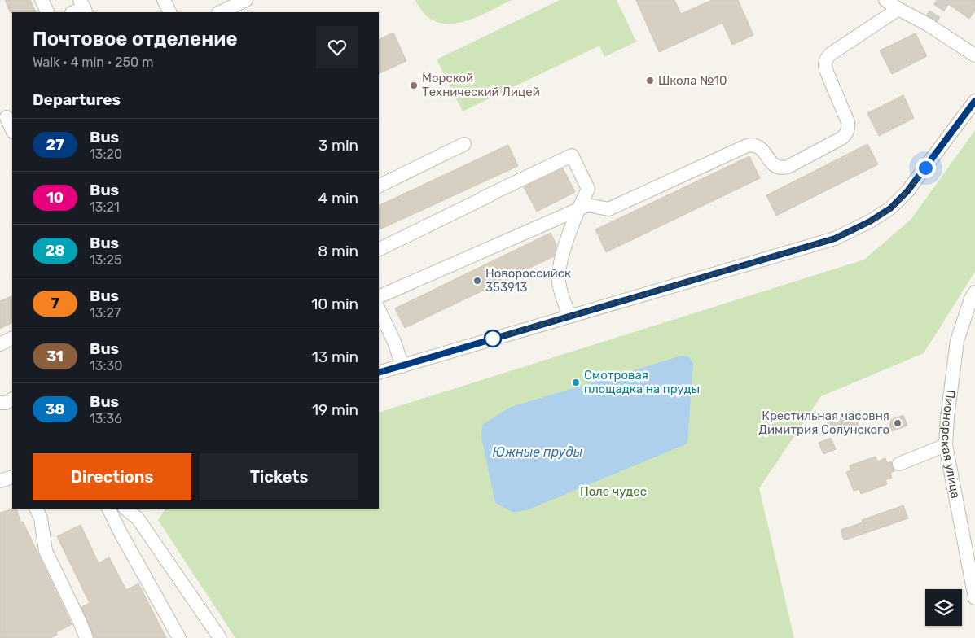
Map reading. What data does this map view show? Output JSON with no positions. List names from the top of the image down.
{
  "streets": {
    "street": ["Пионерская улица"]
  },
  "water": ["Южные пруды"],
  "parks": ["Поле чудес"],
  "places": [
    "Школа №10",
    "Морской Технический Лицей",
    "Новороссийск 353913",
    "Смотровая площадка на пруды",
    "Крестильная часовня Димитрия Солунского"
  ],
  "lines": ["bus line 27"],
  "page": {
    "heading": [
      ["Почтовое отделение", "Walk · 4 min · 250 m"],
      "Departures"
    ],
    "list": [
      {
        "mark": "27",
        "name": "Bus",
        "note": "13:20",
        "value": "3 min"
      },
      {
        "mark": "10",
        "name": "Bus",
        "note": "13:21",
        "value": "4 min"
      },
      {
        "mark": "28",
        "name": "Bus",
        "note": "13:25",
        "value": "8 min"
      },
      {
        "mark": "7",
        "name": "Bus",
        "note": "13:27",
        "value": "10 min"
      },
      {
        "mark": "31",
        "name": "Bus",
        "note": "13:30",
        "value": "13 min"
      },
      {
        "mark": "38",
        "name": "Bus",
        "note": "13:36",
        "value": "19 min"
      }
    ],
    "buttons": ["Directions", "Tickets"]
  }
}
